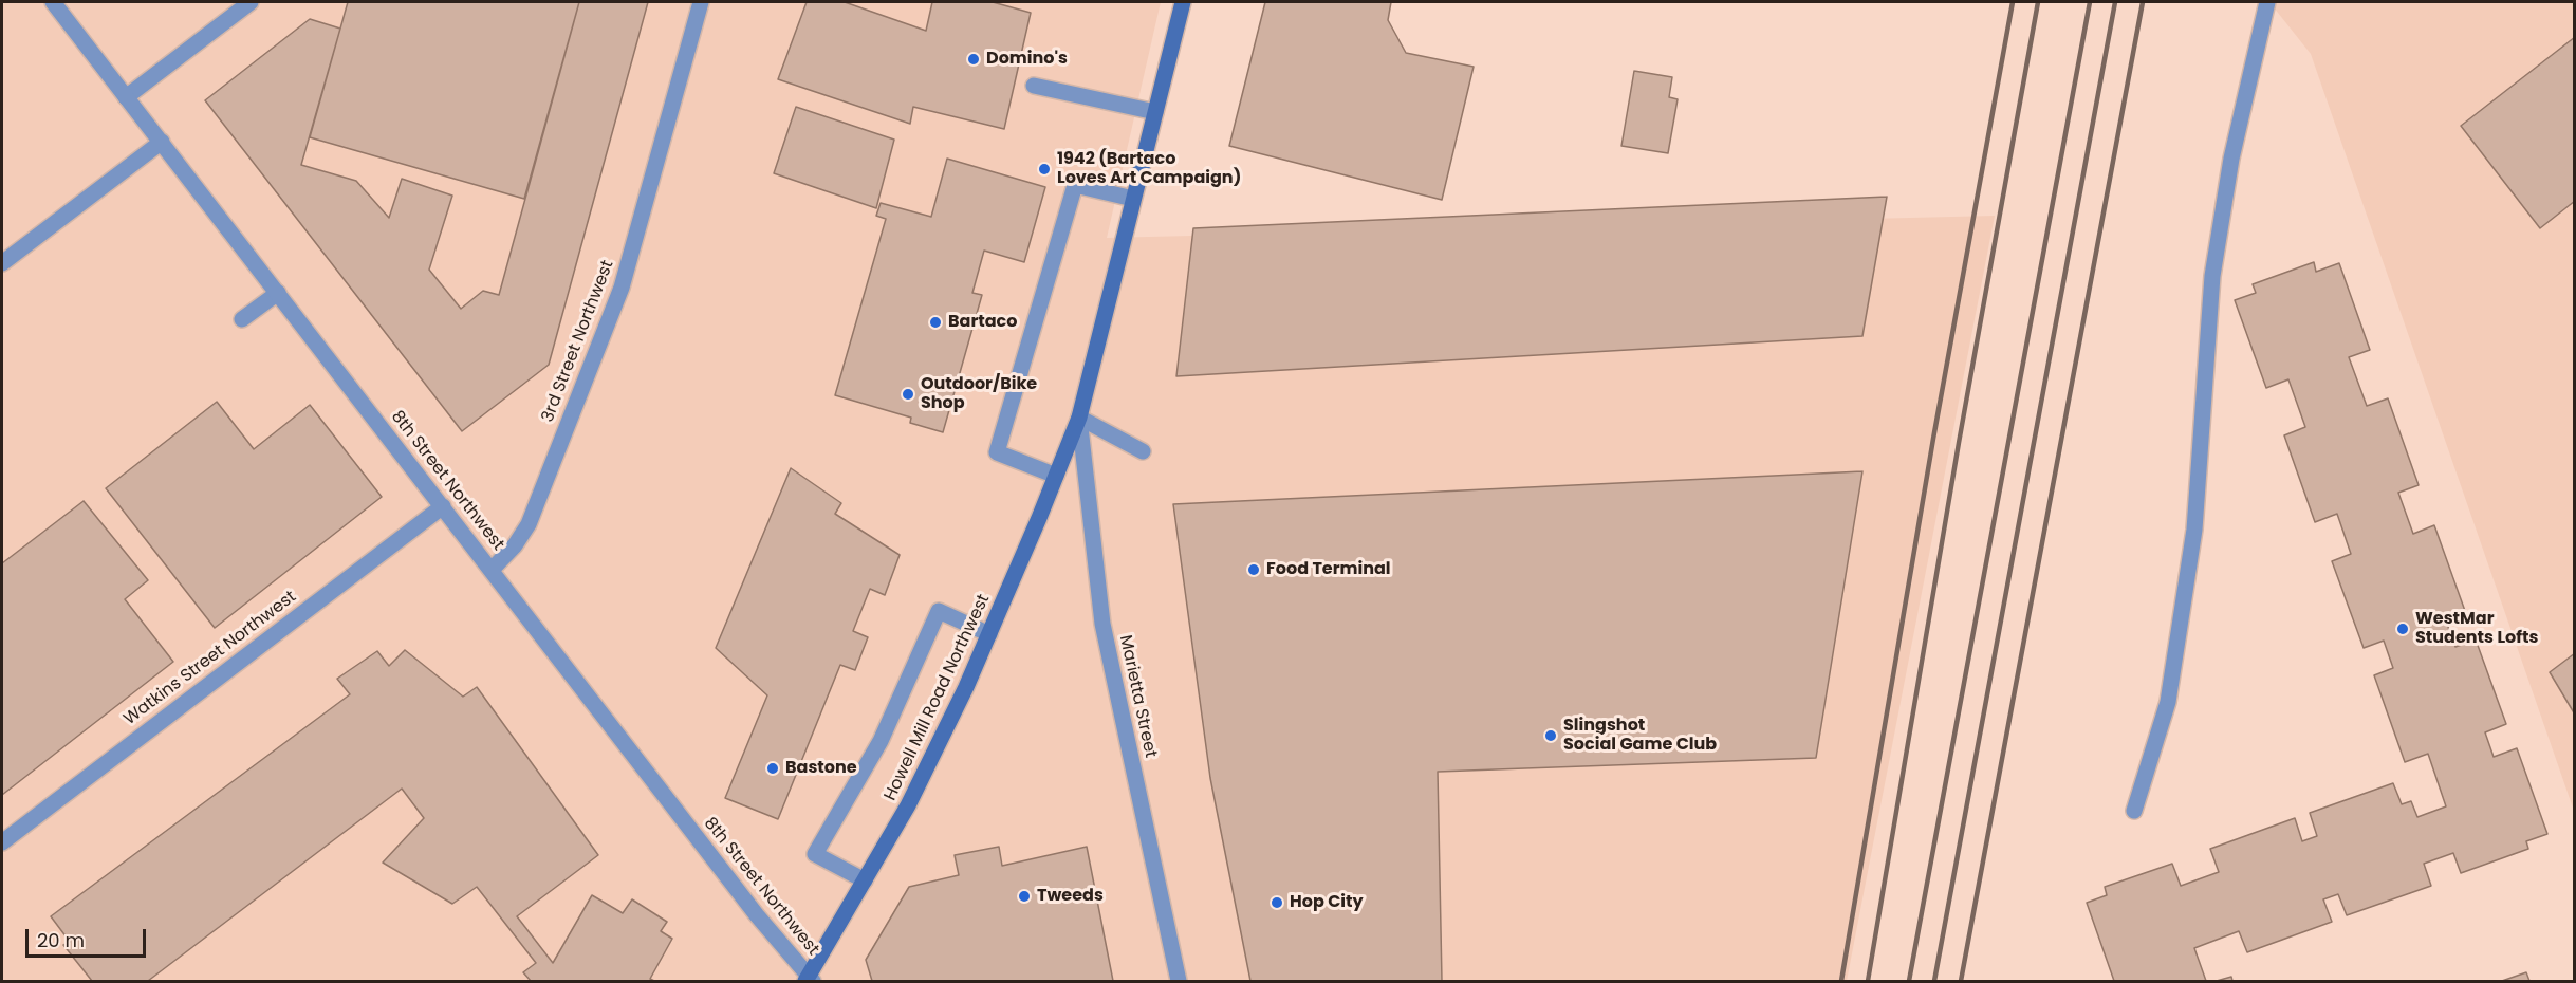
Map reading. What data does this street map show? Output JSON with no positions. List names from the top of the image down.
{
  "streets": {
    "main road": ["Howell Mill Road Northwest"],
    "street": [
      "3rd Street Northwest",
      "8th Street Northwest",
      "Watkins Street Northwest",
      "Marietta Street"
    ]
  },
  "crossings": [
    ["3rd Street Northwest", "8th Street Northwest"],
    ["8th Street Northwest", "Watkins Street Northwest"],
    ["8th Street Northwest", "Howell Mill Road Northwest"],
    ["Marietta Street", "Howell Mill Road Northwest"]
  ],
  "places": [
    "Domino's",
    "1942 (Bartaco Loves Art Campaign)",
    "Bartaco",
    "Outdoor/Bike Shop",
    "Food Terminal",
    "WestMar Students Lofts",
    "Slingshot Social Game Club",
    "Bastone",
    "Tweeds",
    "Hop City"
  ],
  "scale_bar": "20 m"
}
